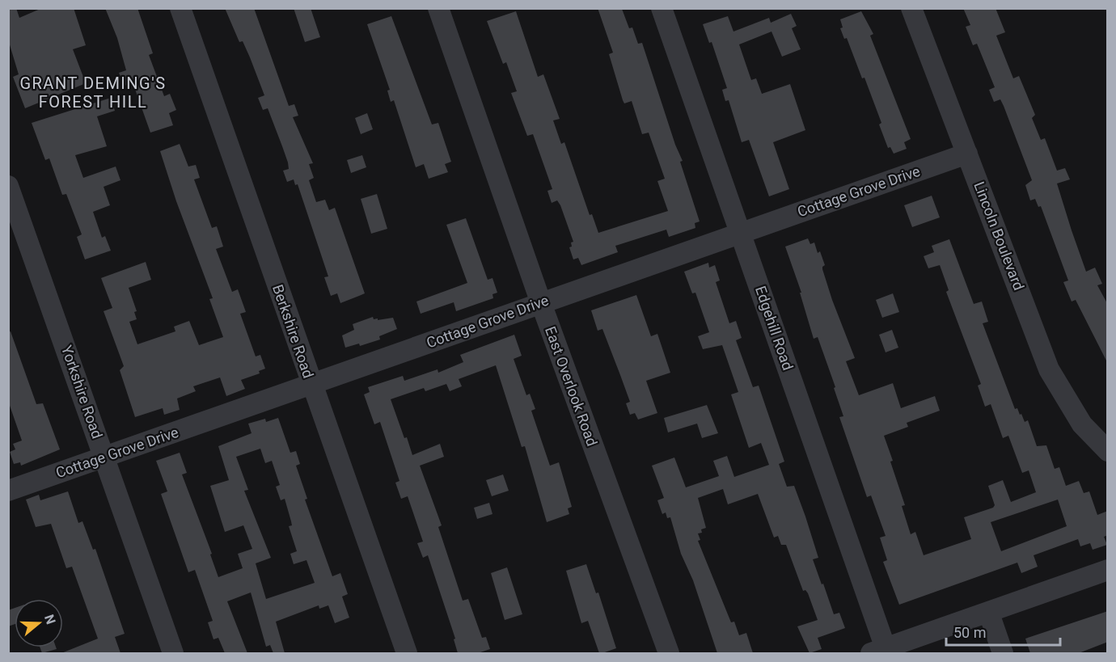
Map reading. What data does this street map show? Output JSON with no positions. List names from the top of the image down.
{
  "streets": {
    "street": [
      "Cottage Grove Drive",
      "Lincoln Boulevard",
      "Edgehill Road",
      "Berkshire Road",
      "East Overlook Road",
      "Yorkshire Road"
    ]
  },
  "crossings": [
    ["Cottage Grove Drive", "Lincoln Boulevard"],
    ["Cottage Grove Drive", "Edgehill Road"],
    ["Cottage Grove Drive", "Berkshire Road"],
    ["Cottage Grove Drive", "East Overlook Road"],
    ["Cottage Grove Drive", "Yorkshire Road"]
  ],
  "districts": ["GRANT DEMING'S FOREST HILL"],
  "scale_bar": "50 m",
  "north": "right"
}
